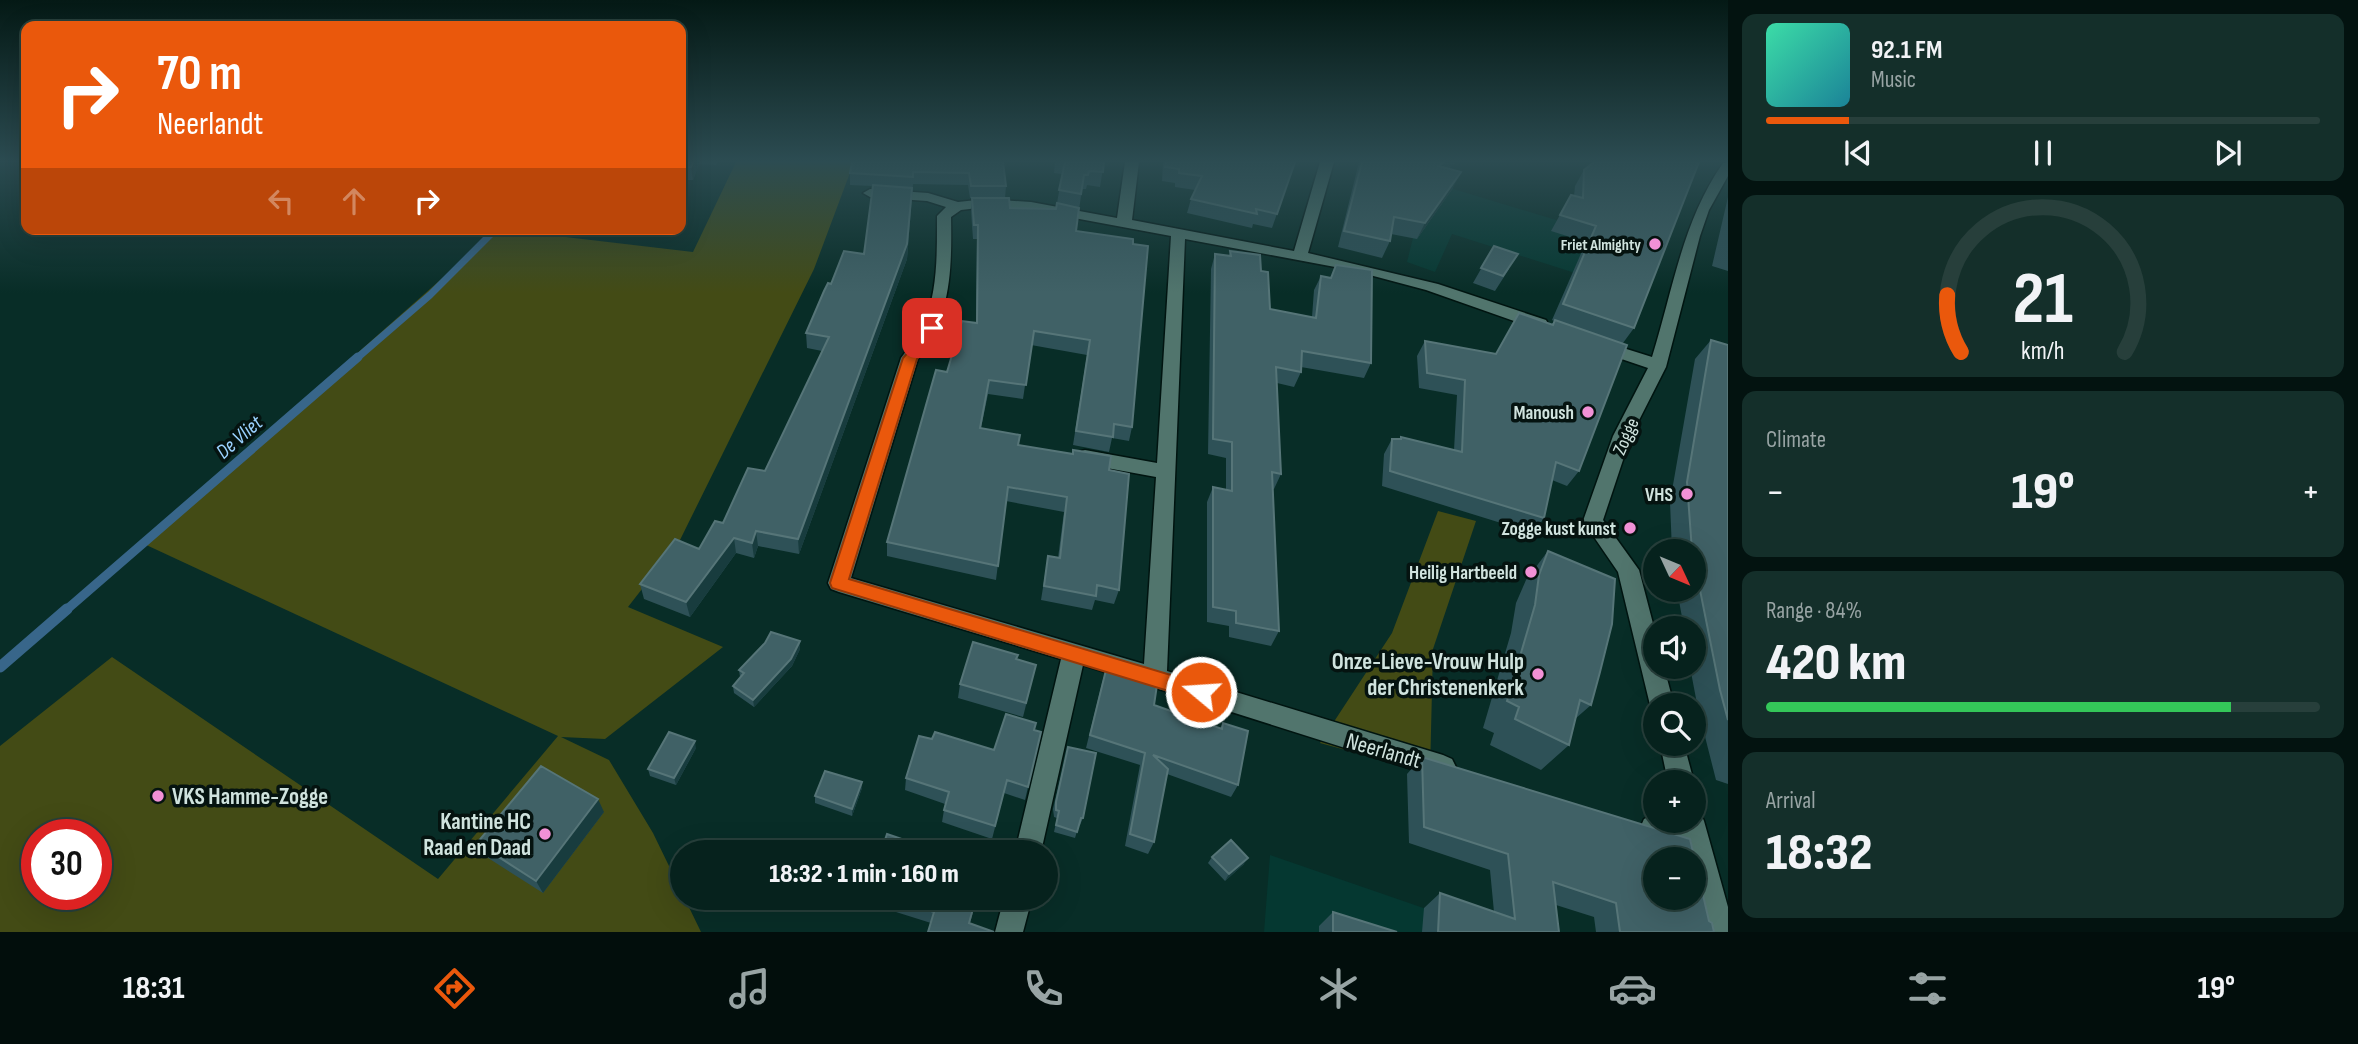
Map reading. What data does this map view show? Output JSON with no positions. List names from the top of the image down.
{
  "streets": {
    "street": ["Zogge", "Neerlandt"]
  },
  "water": ["De Vliet"],
  "places": [
    "Friet Almighty",
    "Manoush",
    "VHS",
    "Zogge kust kunst",
    "Heilig Hartbeeld",
    "Onze-Lieve-Vrouw Hulp der Christenenkerk",
    "VKS Hamme-Zogge",
    "Kantine HC Raad en Daad"
  ],
  "north": "bottom right",
  "page": {
    "turn": ["70 m", "Neerlandt"],
    "song": ["92.1 FM", "Music"],
    "tile": [
      "Climate",
      ["Range · 84%", "420 km"],
      ["Arrival", "18:32"]
    ],
    "heat": ["−", "19°", "+"],
    "map_buttons": ["+", "−"],
    "limit": "30",
    "trip": "18:32 · 1 min · 160 m",
    "tabs": ["18:31", "19°"],
    "gauge": ["21", "km/h"]
  }
}
